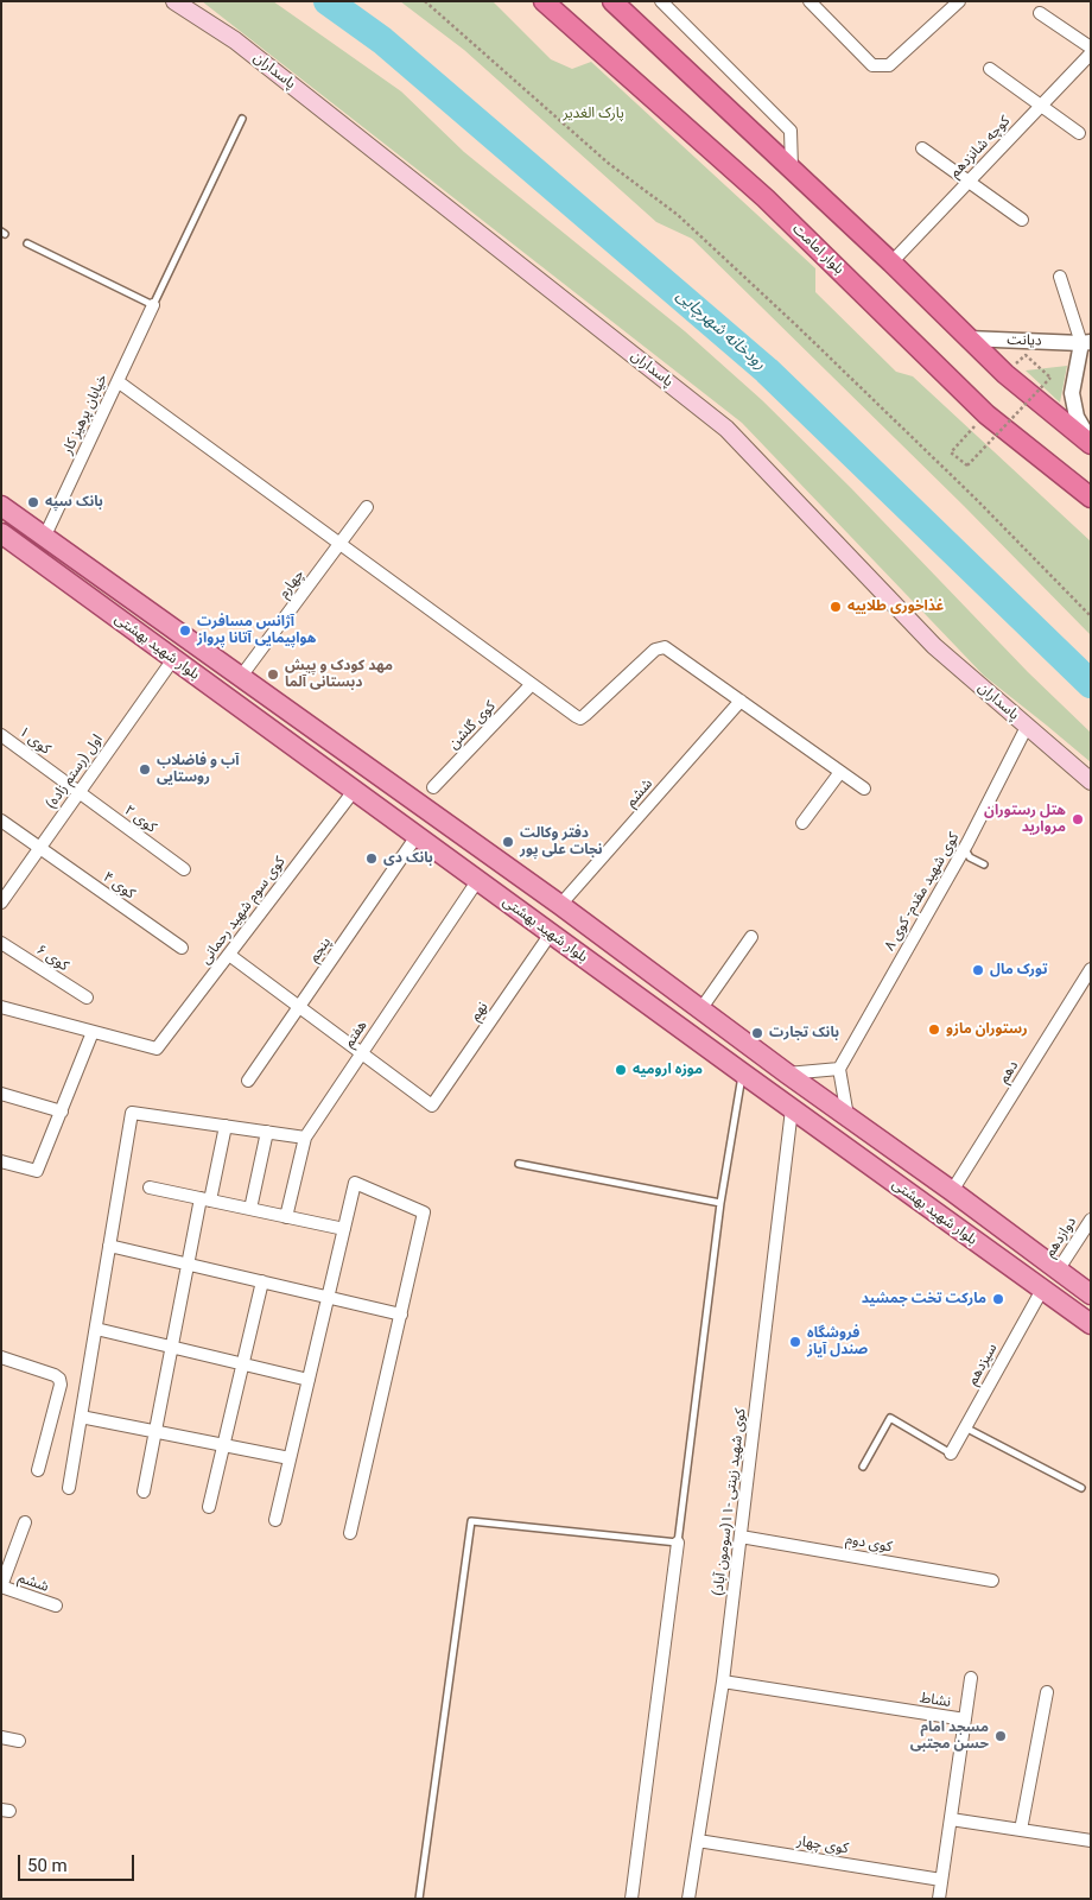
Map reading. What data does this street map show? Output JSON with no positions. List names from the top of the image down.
{
  "streets": {
    "highway": ["بلوار امامت"],
    "main road": ["پاسداران", "بلوار شهید بهشتی"],
    "street": [
      "کوچه شانزدهم",
      "دیانت",
      "خیابان پرهیز کار",
      "چهارم",
      "کوی گلشن",
      "کوی ۱",
      "اول (رستم زاده)",
      "ششم",
      "کوی ۲",
      "کوی ۴",
      "کوی شهید مقدم- کوی ۸",
      "کوی سوم شهید رحمانی",
      "پنجم",
      "کوی ۶",
      "نهم",
      "هفتم",
      "دهم",
      "دوازدهم",
      "سیزدهم",
      "کوی شهید زینتی -۱۱(سومون آباد)",
      "کوی دوم",
      "نشاط",
      "کوی چهار"
    ]
  },
  "crossings": [
    ["پاسداران", "کوی شهید مقدم- کوی ۸"],
    ["خیابان پرهیز کار", "بلوار شهید بهشتی"],
    ["چهارم", "بلوار شهید بهشتی"],
    ["بلوار شهید بهشتی", "اول (رستم زاده)"],
    ["بلوار شهید بهشتی", "ششم"],
    ["بلوار شهید بهشتی", "کوی سوم شهید رحمانی"],
    ["بلوار شهید بهشتی", "پنجم"],
    ["بلوار شهید بهشتی", "نهم"],
    ["بلوار شهید بهشتی", "هفتم"],
    ["بلوار شهید بهشتی", "دهم"],
    ["بلوار شهید بهشتی", "دوازدهم"],
    ["بلوار شهید بهشتی", "سیزدهم"],
    ["بلوار شهید بهشتی", "کوی شهید زینتی -۱۱(سومون آباد)"],
    ["کوی ۱", "اول (رستم زاده)"],
    ["کوی ۱", "کوی ۲"],
    ["اول (رستم زاده)", "کوی ۲"],
    ["اول (رستم زاده)", "کوی ۴"],
    ["نهم", "هفتم"],
    ["کوی شهید زینتی -۱۱(سومون آباد)", "کوی دوم"],
    ["کوی شهید زینتی -۱۱(سومون آباد)", "نشاط"],
    ["کوی شهید زینتی -۱۱(سومون آباد)", "کوی چهار"],
    ["نشاط", "کوی چهار"]
  ],
  "water": ["رودخانه شهرچایی"],
  "parks": ["پارک الغدیر"],
  "places": [
    "بانک سپه",
    "غذاخوری طلاییه",
    "آژانس مسافرت هواپیمایی آتانا پرواز",
    "مهد کودک و پیش دبستانی آلما",
    "آب و فاضلاب روستایی",
    "هتل رستوران مروارید",
    "دفتر وکالت نجات علی پور",
    "بانک دی",
    "تورک مال",
    "رستوران مازو",
    "بانک تجارت",
    "موزه ارومیه",
    "مارکت تخت جمشید",
    "فروشگاه صندل آیاز",
    "مسجد امام حسن مجتبی"
  ],
  "scale_bar": "50 m"
}
